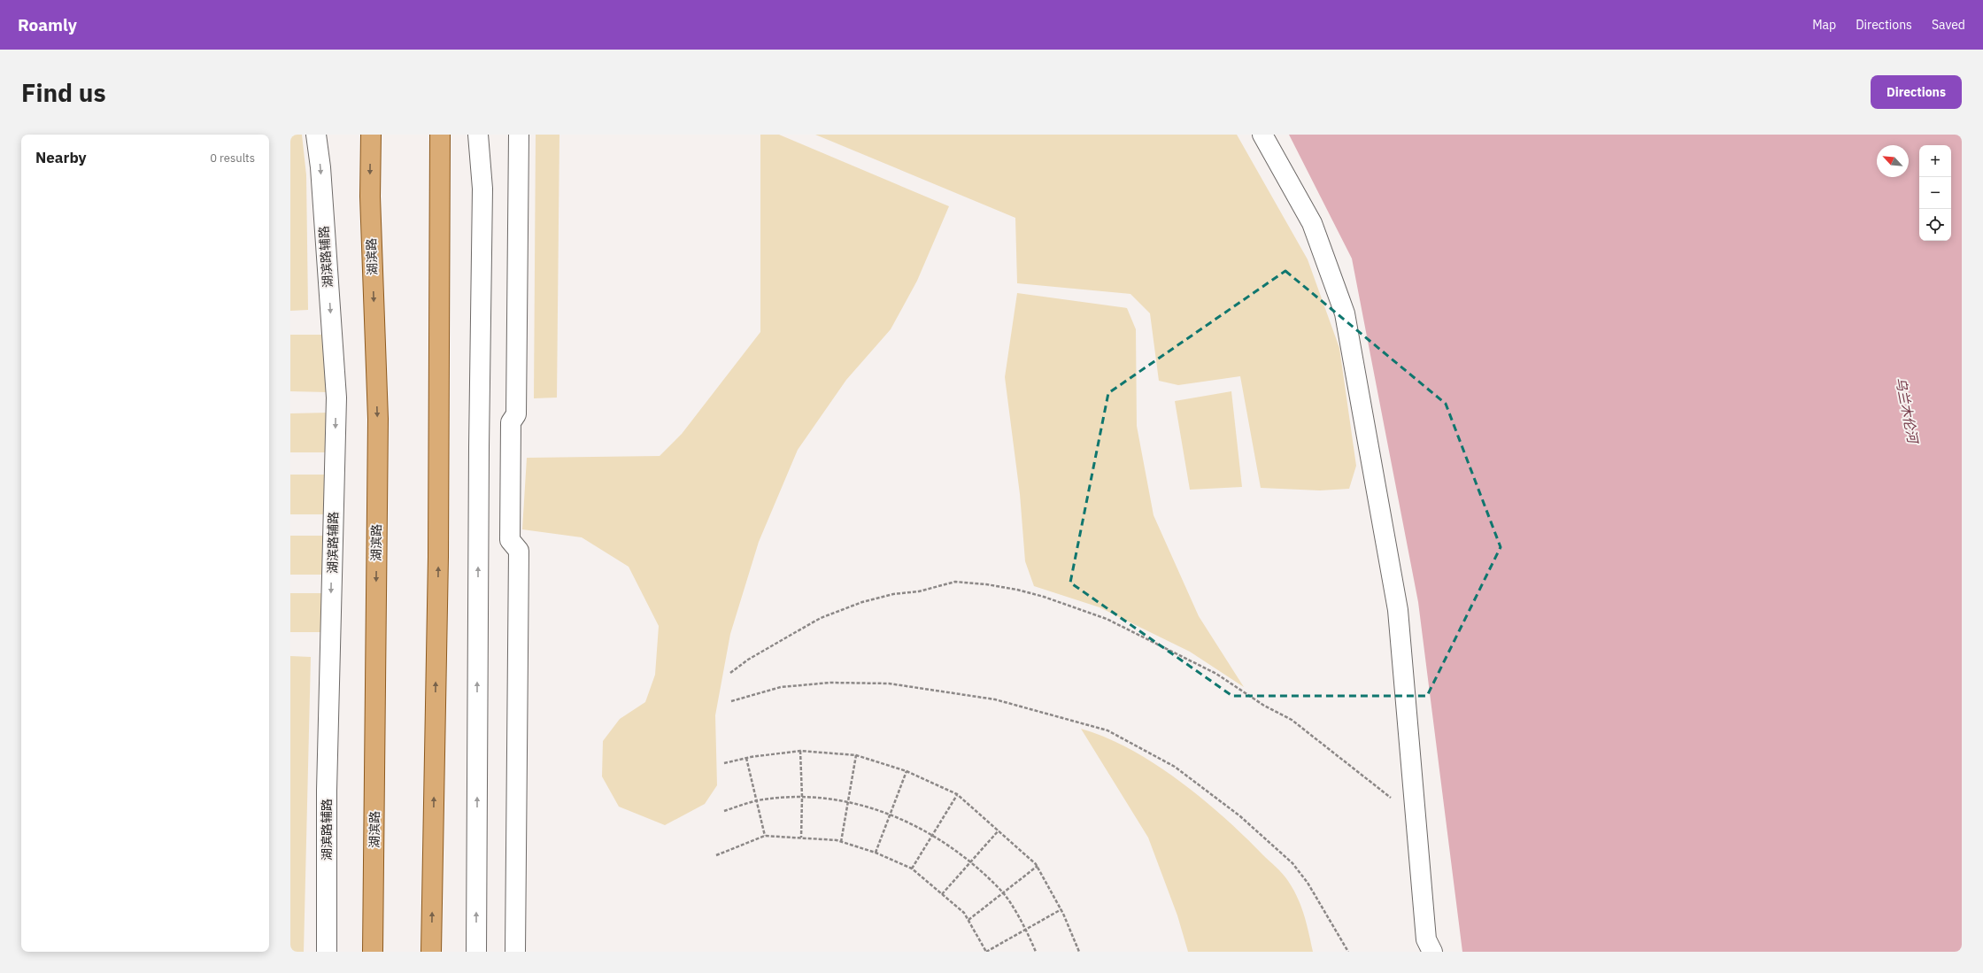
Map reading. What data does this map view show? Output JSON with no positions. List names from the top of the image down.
{
  "streets": {
    "main road": ["湖滨路"],
    "street": ["湖滨路辅路"]
  },
  "water": ["乌兰木伦河"],
  "north": "top left",
  "page": {
    "header": "Roamly",
    "nav": ["Map", "Directions", "Saved"],
    "buttons": "Directions",
    "title": "Find us",
    "heading": ["Nearby", "0 results"],
    "map_buttons": ["+", "−"]
  }
}
